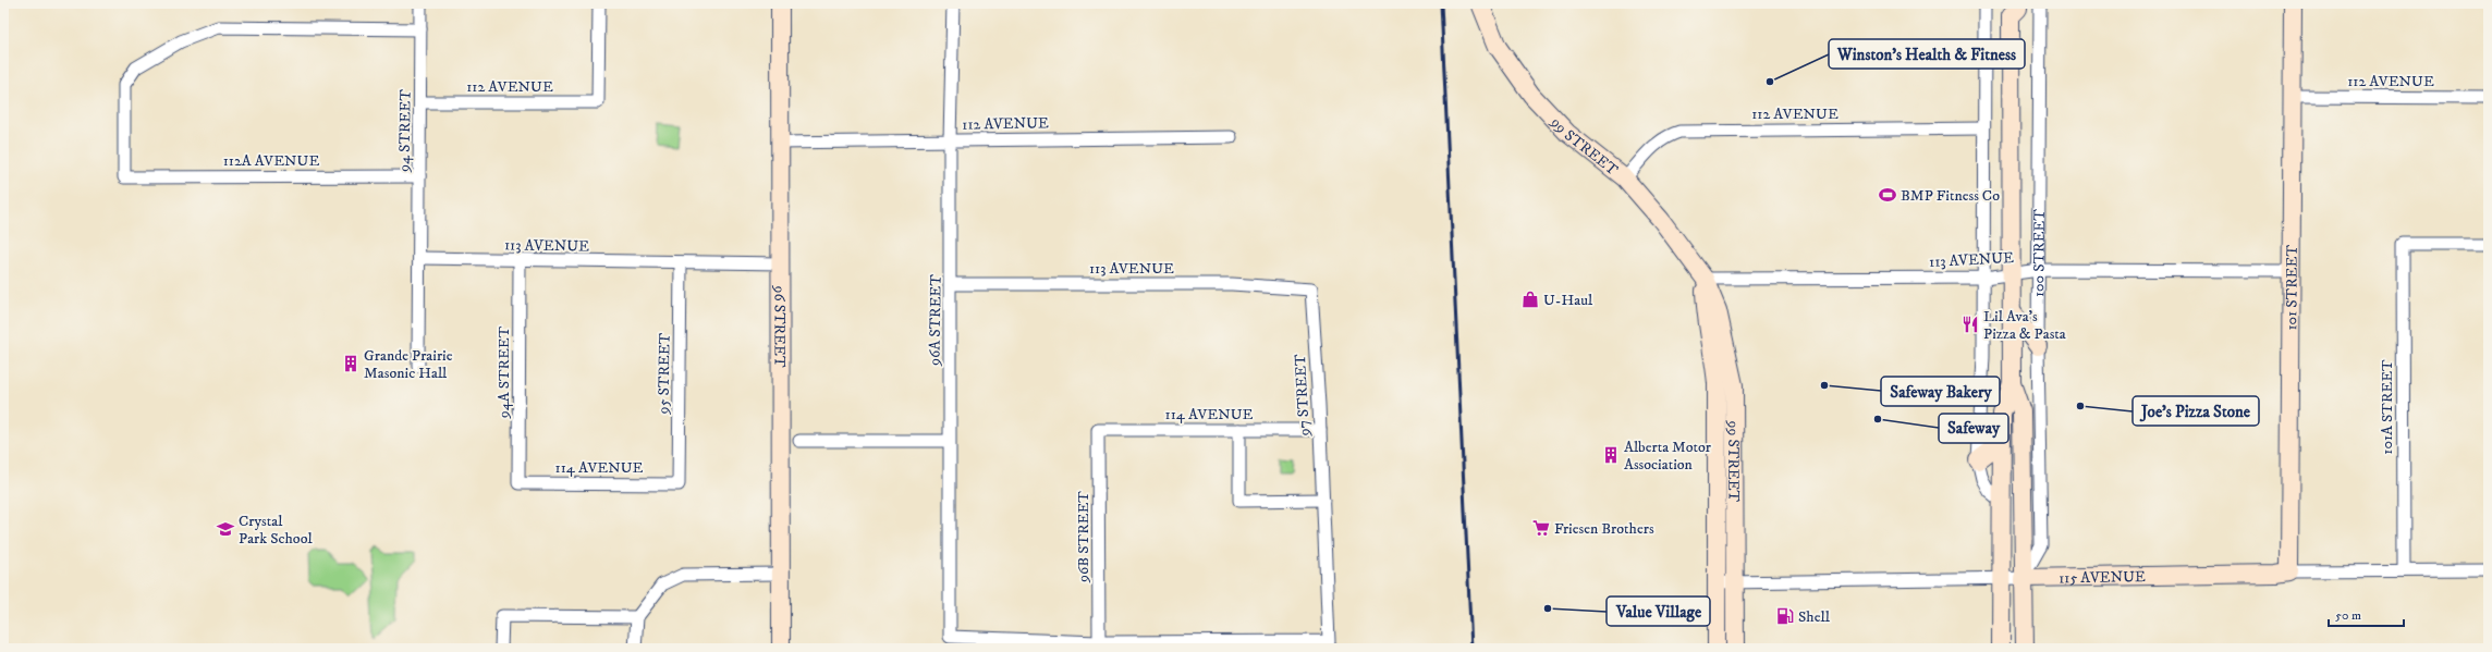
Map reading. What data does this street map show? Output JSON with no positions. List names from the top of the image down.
{
  "streets": {
    "main road": [
      "99 STREET",
      "100 STREET",
      "101 STREET",
      "96 STREET",
      "115 AVENUE"
    ],
    "street": [
      "112 AVENUE",
      "94 STREET",
      "112A AVENUE",
      "113 AVENUE",
      "96A STREET",
      "94A STREET",
      "95 STREET",
      "97 STREET",
      "101A STREET",
      "114 AVENUE",
      "96B STREET"
    ]
  },
  "crossings": [
    ["112 AVENUE", "94 STREET"],
    ["112 AVENUE", "99 STREET"],
    ["112 AVENUE", "101 STREET"],
    ["112 AVENUE", "96A STREET"],
    ["112 AVENUE", "96 STREET"],
    ["94 STREET", "112A AVENUE"],
    ["94 STREET", "113 AVENUE"],
    ["99 STREET", "113 AVENUE"],
    ["99 STREET", "115 AVENUE"],
    ["113 AVENUE", "100 STREET"],
    ["113 AVENUE", "101 STREET"],
    ["113 AVENUE", "96A STREET"],
    ["113 AVENUE", "96 STREET"],
    ["113 AVENUE", "94A STREET"],
    ["113 AVENUE", "95 STREET"],
    ["113 AVENUE", "97 STREET"],
    ["100 STREET", "115 AVENUE"],
    ["101 STREET", "115 AVENUE"],
    ["96A STREET", "97 STREET"],
    ["96A STREET", "96B STREET"],
    ["94A STREET", "114 AVENUE"],
    ["95 STREET", "114 AVENUE"],
    ["97 STREET", "114 AVENUE"],
    ["97 STREET", "96B STREET"],
    ["101A STREET", "115 AVENUE"],
    ["114 AVENUE", "96B STREET"]
  ],
  "places": {
    "other": [
      "Winston's Health & Fitness",
      "Safeway Bakery",
      "Joe's Pizza Stone",
      "Safeway",
      "Value Village"
    ],
    "sports": ["BMP Fitness Co"],
    "shop": ["U-Haul"],
    "restaurant": ["Lil Ava's Pizza & Pasta"],
    "building": ["Grande Prairie Masonic Hall", "Alberta Motor Association"],
    "supermarket": ["Friesen Brothers"],
    "school or university": ["Crystal Park School"],
    "fuel station": ["Shell"]
  },
  "scale_bar": "50 m"
}
